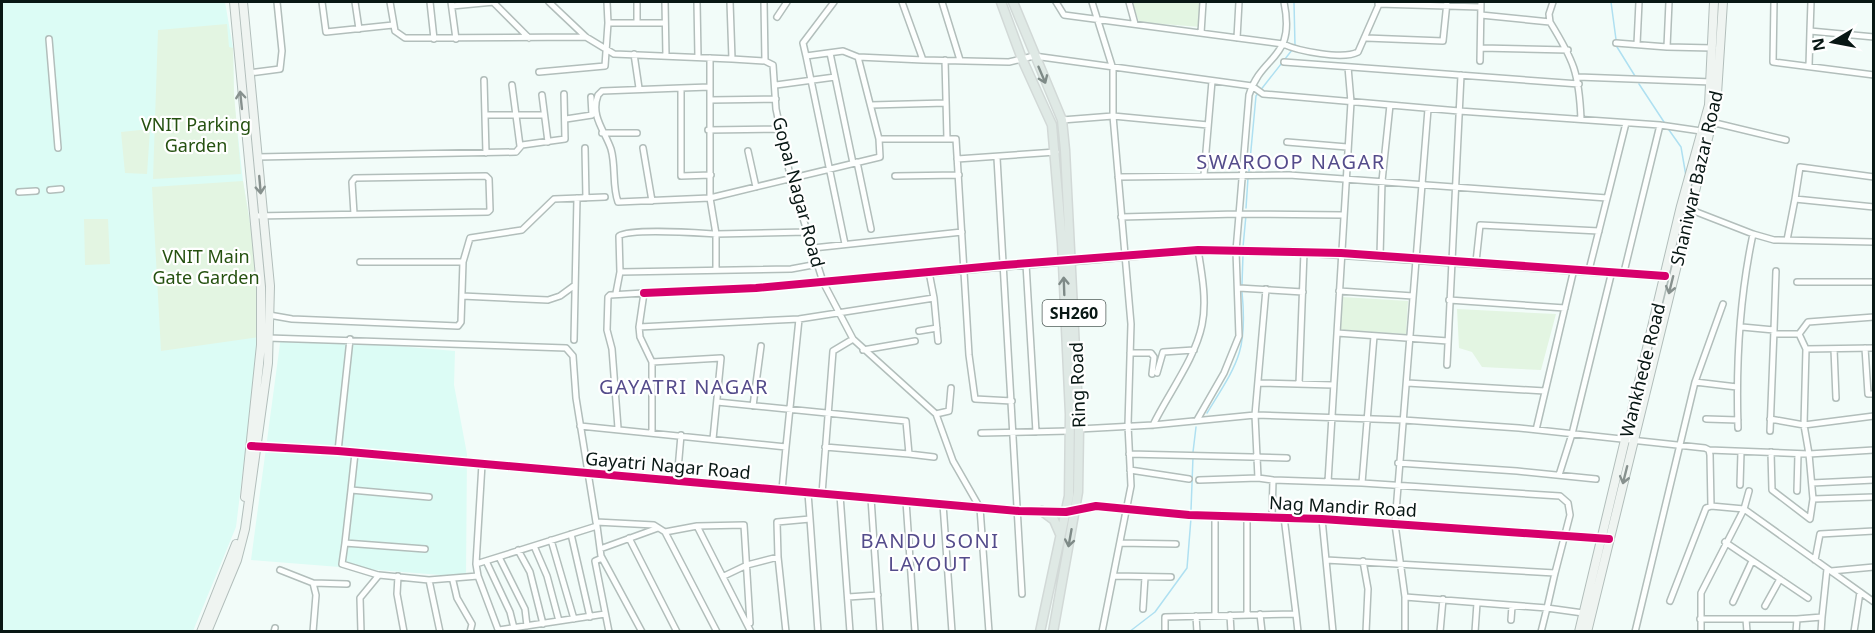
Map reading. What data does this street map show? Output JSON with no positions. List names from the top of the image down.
{
  "streets": {
    "main road": [
      "Shaniwar Bazar Road",
      "SH260",
      "Wankhede Road",
      "Ring Road"
    ],
    "street": ["Gopal Nagar Road", "Gayatri Nagar Road", "Nag Mandir Road"]
  },
  "crossings": [
    ["Shaniwar Bazar Road", "Wankhede Road"],
    ["Shaniwar Bazar Road", "Nag Mandir Road"],
    ["Gopal Nagar Road", "Gayatri Nagar Road"],
    ["SH260", "Ring Road"],
    ["SH260", "Gayatri Nagar Road"],
    ["Wankhede Road", "Nag Mandir Road"],
    ["Ring Road", "Gayatri Nagar Road"],
    ["Ring Road", "Nag Mandir Road"],
    ["Gayatri Nagar Road", "Nag Mandir Road"]
  ],
  "one_way": ["Shaniwar Bazar Road"],
  "districts": ["SWAROOP NAGAR", "GAYATRI NAGAR", "BANDU SONI LAYOUT"],
  "parks": ["VNIT Parking Garden", "VNIT Main Gate Garden"],
  "north": "left"
}
